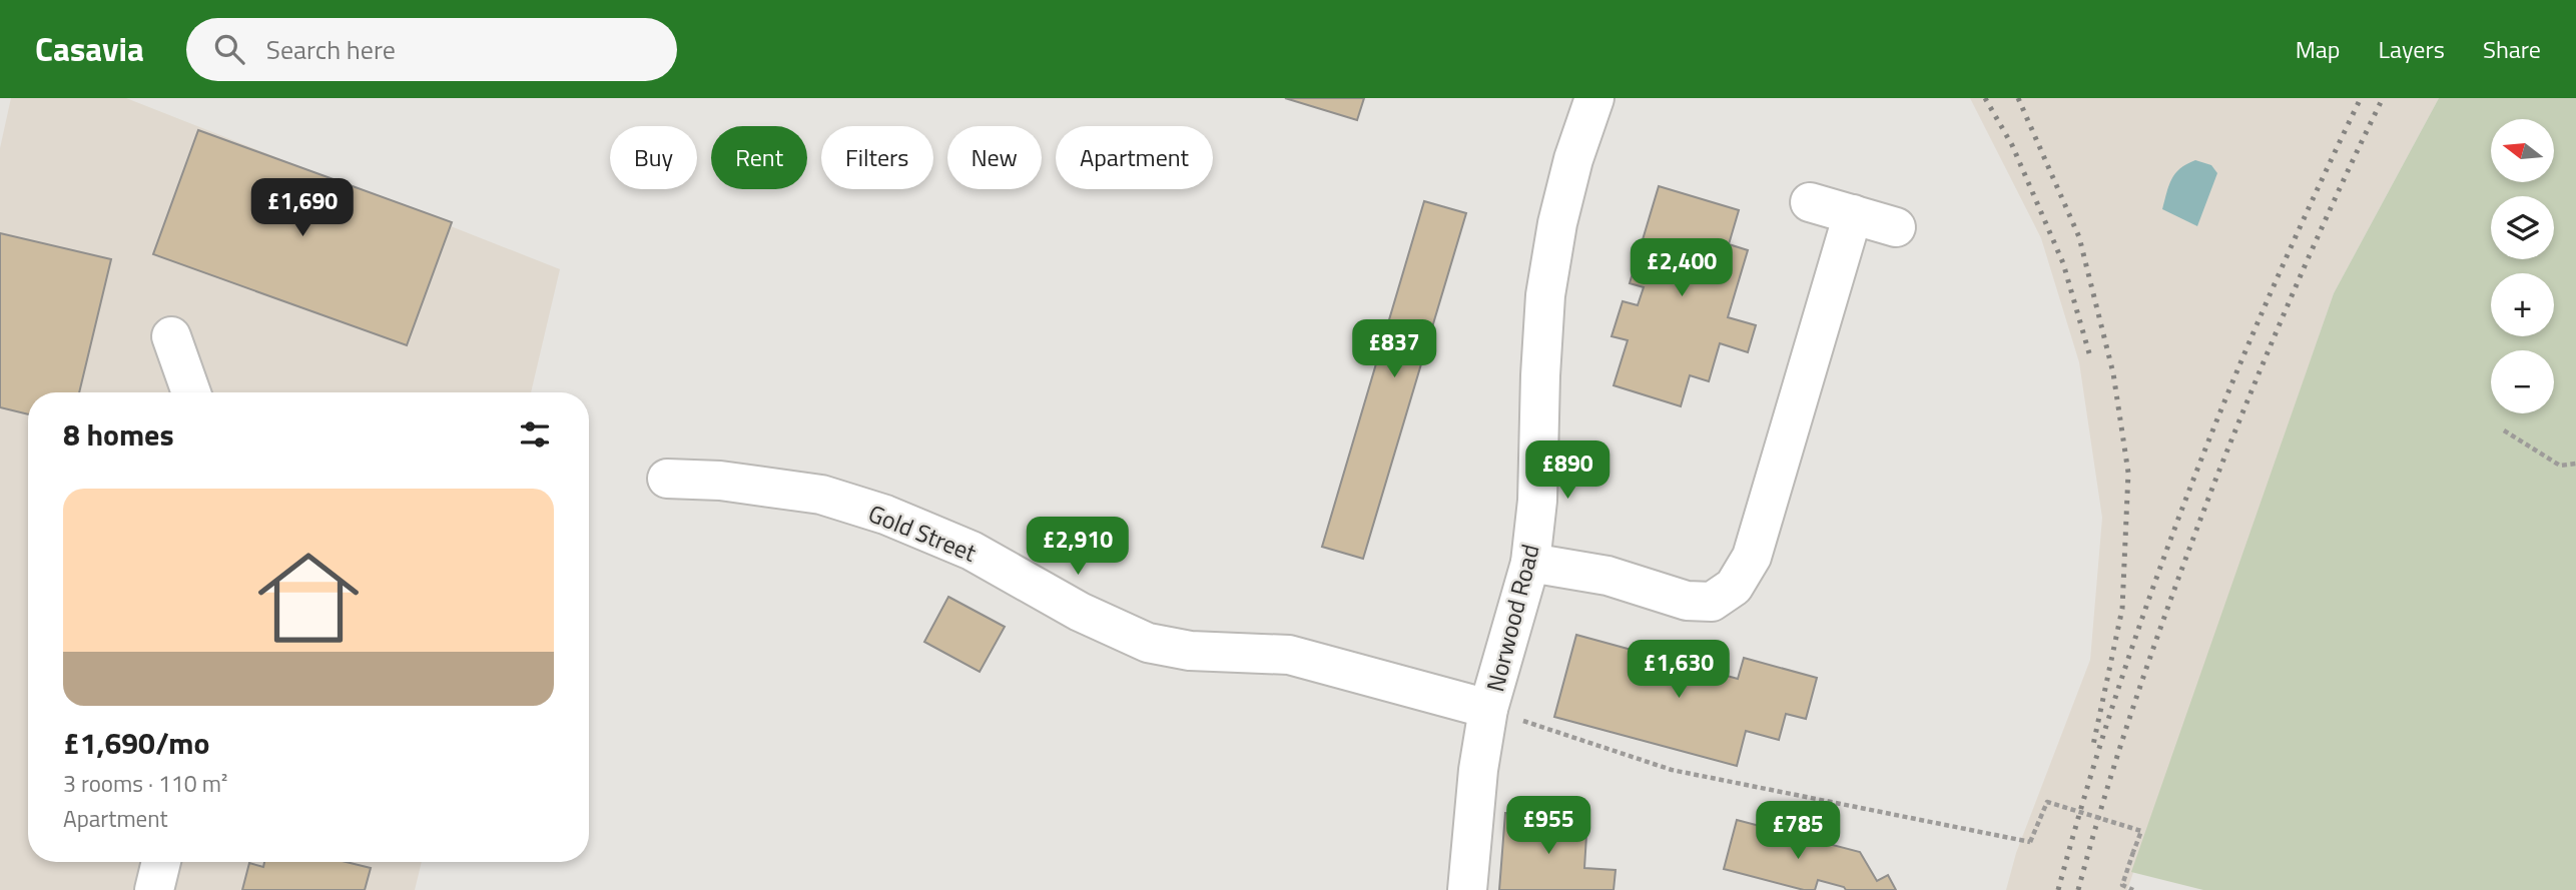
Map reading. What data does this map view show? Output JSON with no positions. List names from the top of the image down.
{
  "streets": {
    "street": ["Gold Street", "Norwood Road"]
  },
  "crossings": [
    ["Gold Street", "Norwood Road"]
  ],
  "north": "left",
  "page": {
    "header": "Casavia",
    "search": "Search here",
    "nav": ["Map", "Layers", "Share"],
    "map_buttons": ["+", "−"],
    "chip": [
      "Buy",
      "Rent",
      "Filters",
      "New",
      "Apartment"
    ],
    "price": [
      "£1,690",
      "£2,400",
      "£837",
      "£890",
      "£2,910",
      "£1,630",
      "£955",
      "£785"
    ],
    "heading": "8 homes",
    "list": [
      {
        "name": "£1,690/mo",
        "note": "3 rooms · 110 m² · Apartment"
      }
    ]
  }
}
